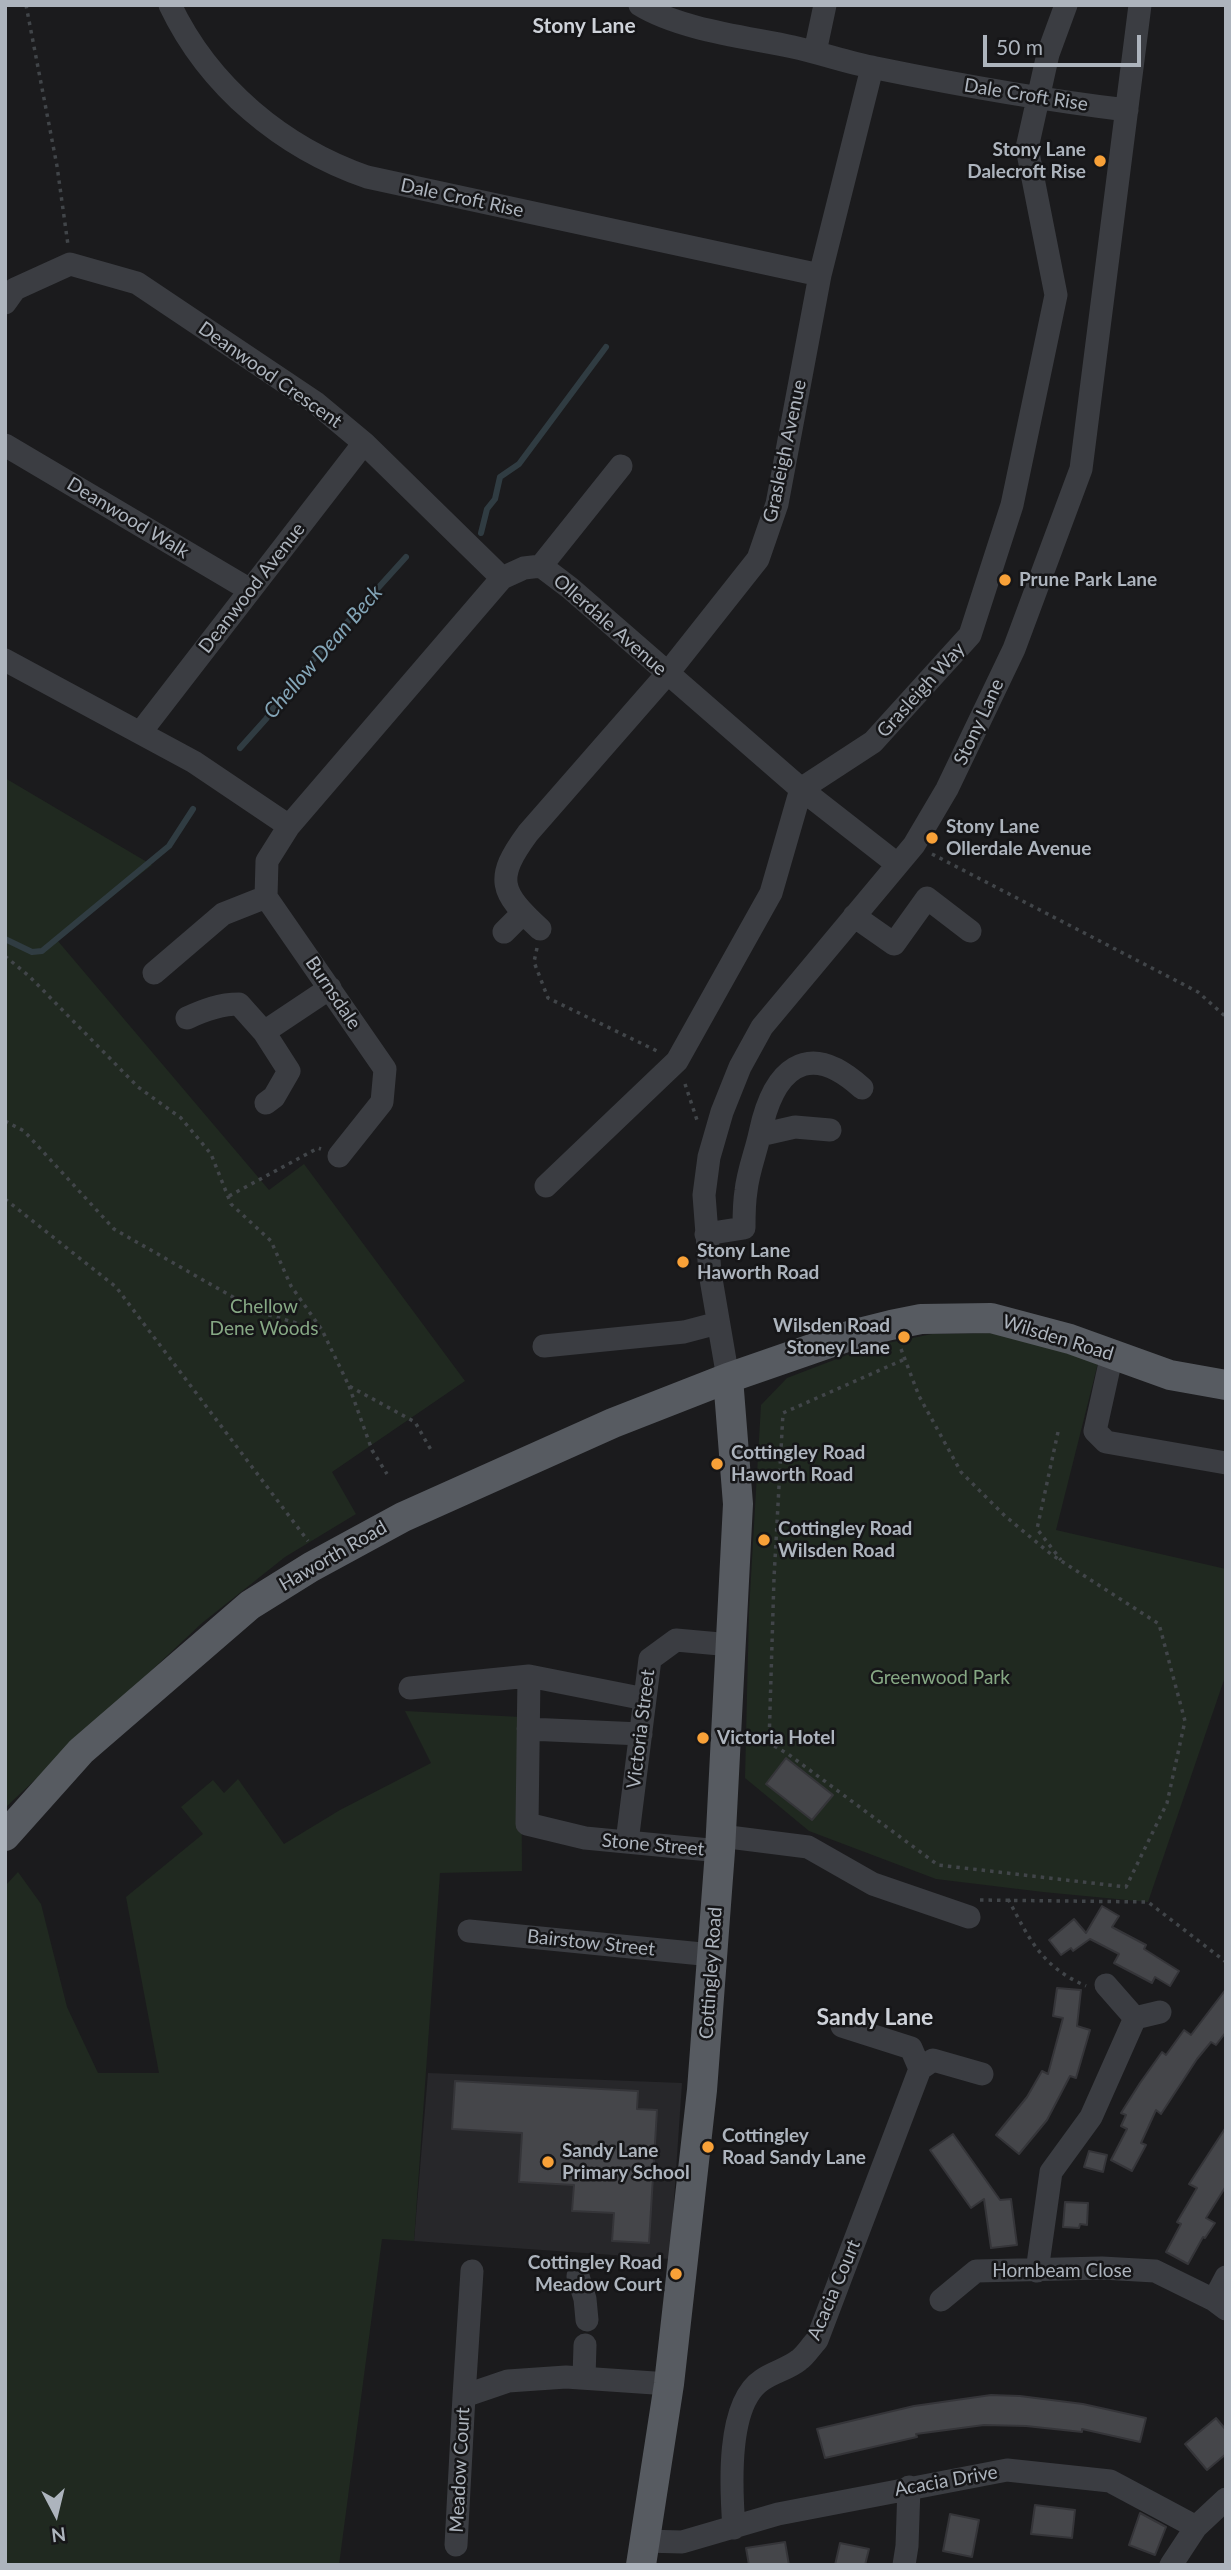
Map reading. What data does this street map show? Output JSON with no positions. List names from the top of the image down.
{
  "streets": {
    "main road": ["Wilsden Road", "Haworth Road", "Cottingley Road"],
    "street": [
      "Dale Croft Rise",
      "Deanwood Crescent",
      "Grasleigh Avenue",
      "Deanwood Walk",
      "Deanwood Avenue",
      "Ollerdale Avenue",
      "Grasleigh Way",
      "Stony Lane",
      "Burnsdale",
      "Victoria Street",
      "Stone Street",
      "Bairstow Street",
      "Hornbeam Close",
      "Acacia Court",
      "Meadow Court",
      "Acacia Drive"
    ]
  },
  "crossings": [
    ["Dale Croft Rise", "Grasleigh Avenue"],
    ["Dale Croft Rise", "Grasleigh Way"],
    ["Dale Croft Rise", "Stony Lane"],
    ["Deanwood Crescent", "Deanwood Avenue"],
    ["Deanwood Crescent", "Ollerdale Avenue"],
    ["Grasleigh Avenue", "Ollerdale Avenue"],
    ["Deanwood Walk", "Deanwood Avenue"],
    ["Ollerdale Avenue", "Grasleigh Way"],
    ["Ollerdale Avenue", "Stony Lane"],
    ["Stony Lane", "Wilsden Road"],
    ["Stony Lane", "Haworth Road"],
    ["Stony Lane", "Cottingley Road"],
    ["Wilsden Road", "Haworth Road"],
    ["Wilsden Road", "Cottingley Road"],
    ["Haworth Road", "Cottingley Road"],
    ["Victoria Street", "Stone Street"],
    ["Victoria Street", "Cottingley Road"],
    ["Stone Street", "Cottingley Road"],
    ["Bairstow Street", "Cottingley Road"],
    ["Cottingley Road", "Meadow Court"],
    ["Cottingley Road", "Acacia Drive"],
    ["Acacia Court", "Acacia Drive"]
  ],
  "districts": ["Stony Lane", "Sandy Lane"],
  "water": ["Chellow Dean Beck"],
  "parks": ["Chellow Dene Woods", "Greenwood Park"],
  "places": [
    "Stony Lane Dalecroft Rise",
    "Prune Park Lane",
    "Stony Lane Ollerdale Avenue",
    "Stony Lane Haworth Road",
    "Wilsden Road Stoney Lane",
    "Cottingley Road Haworth Road",
    "Cottingley Road Wilsden Road",
    "Victoria Hotel",
    "Cottingley Road Sandy Lane",
    "Sandy Lane Primary School",
    "Cottingley Road Meadow Court"
  ],
  "scale_bar": "50 m",
  "north": "bottom"
}
